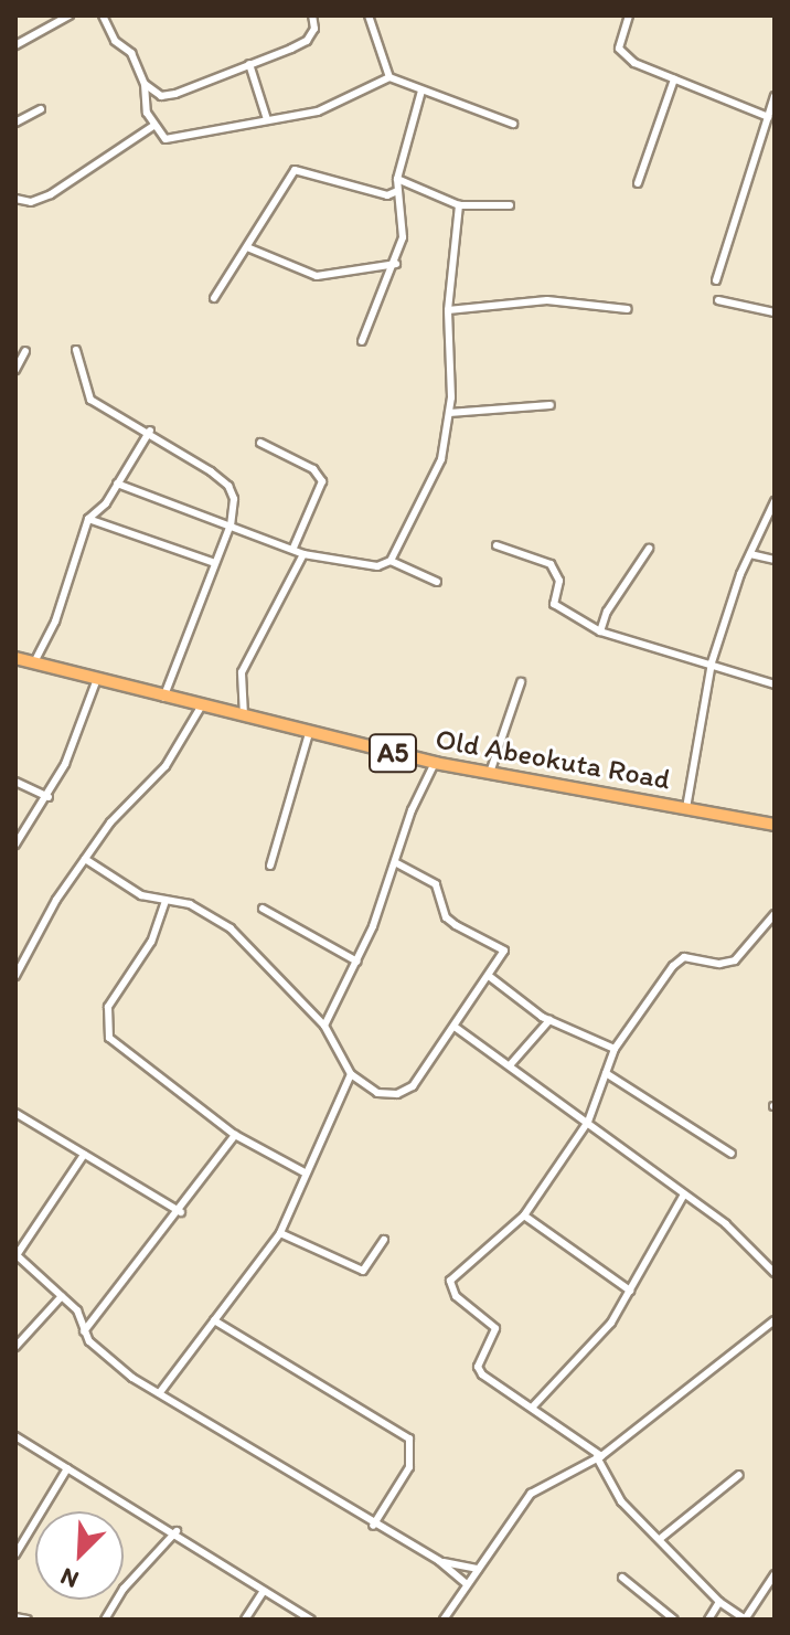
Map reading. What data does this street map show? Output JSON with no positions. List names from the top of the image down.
{
  "streets": {
    "highway": ["A5", "Old Abeokuta Road"]
  },
  "north": "bottom left"
}
